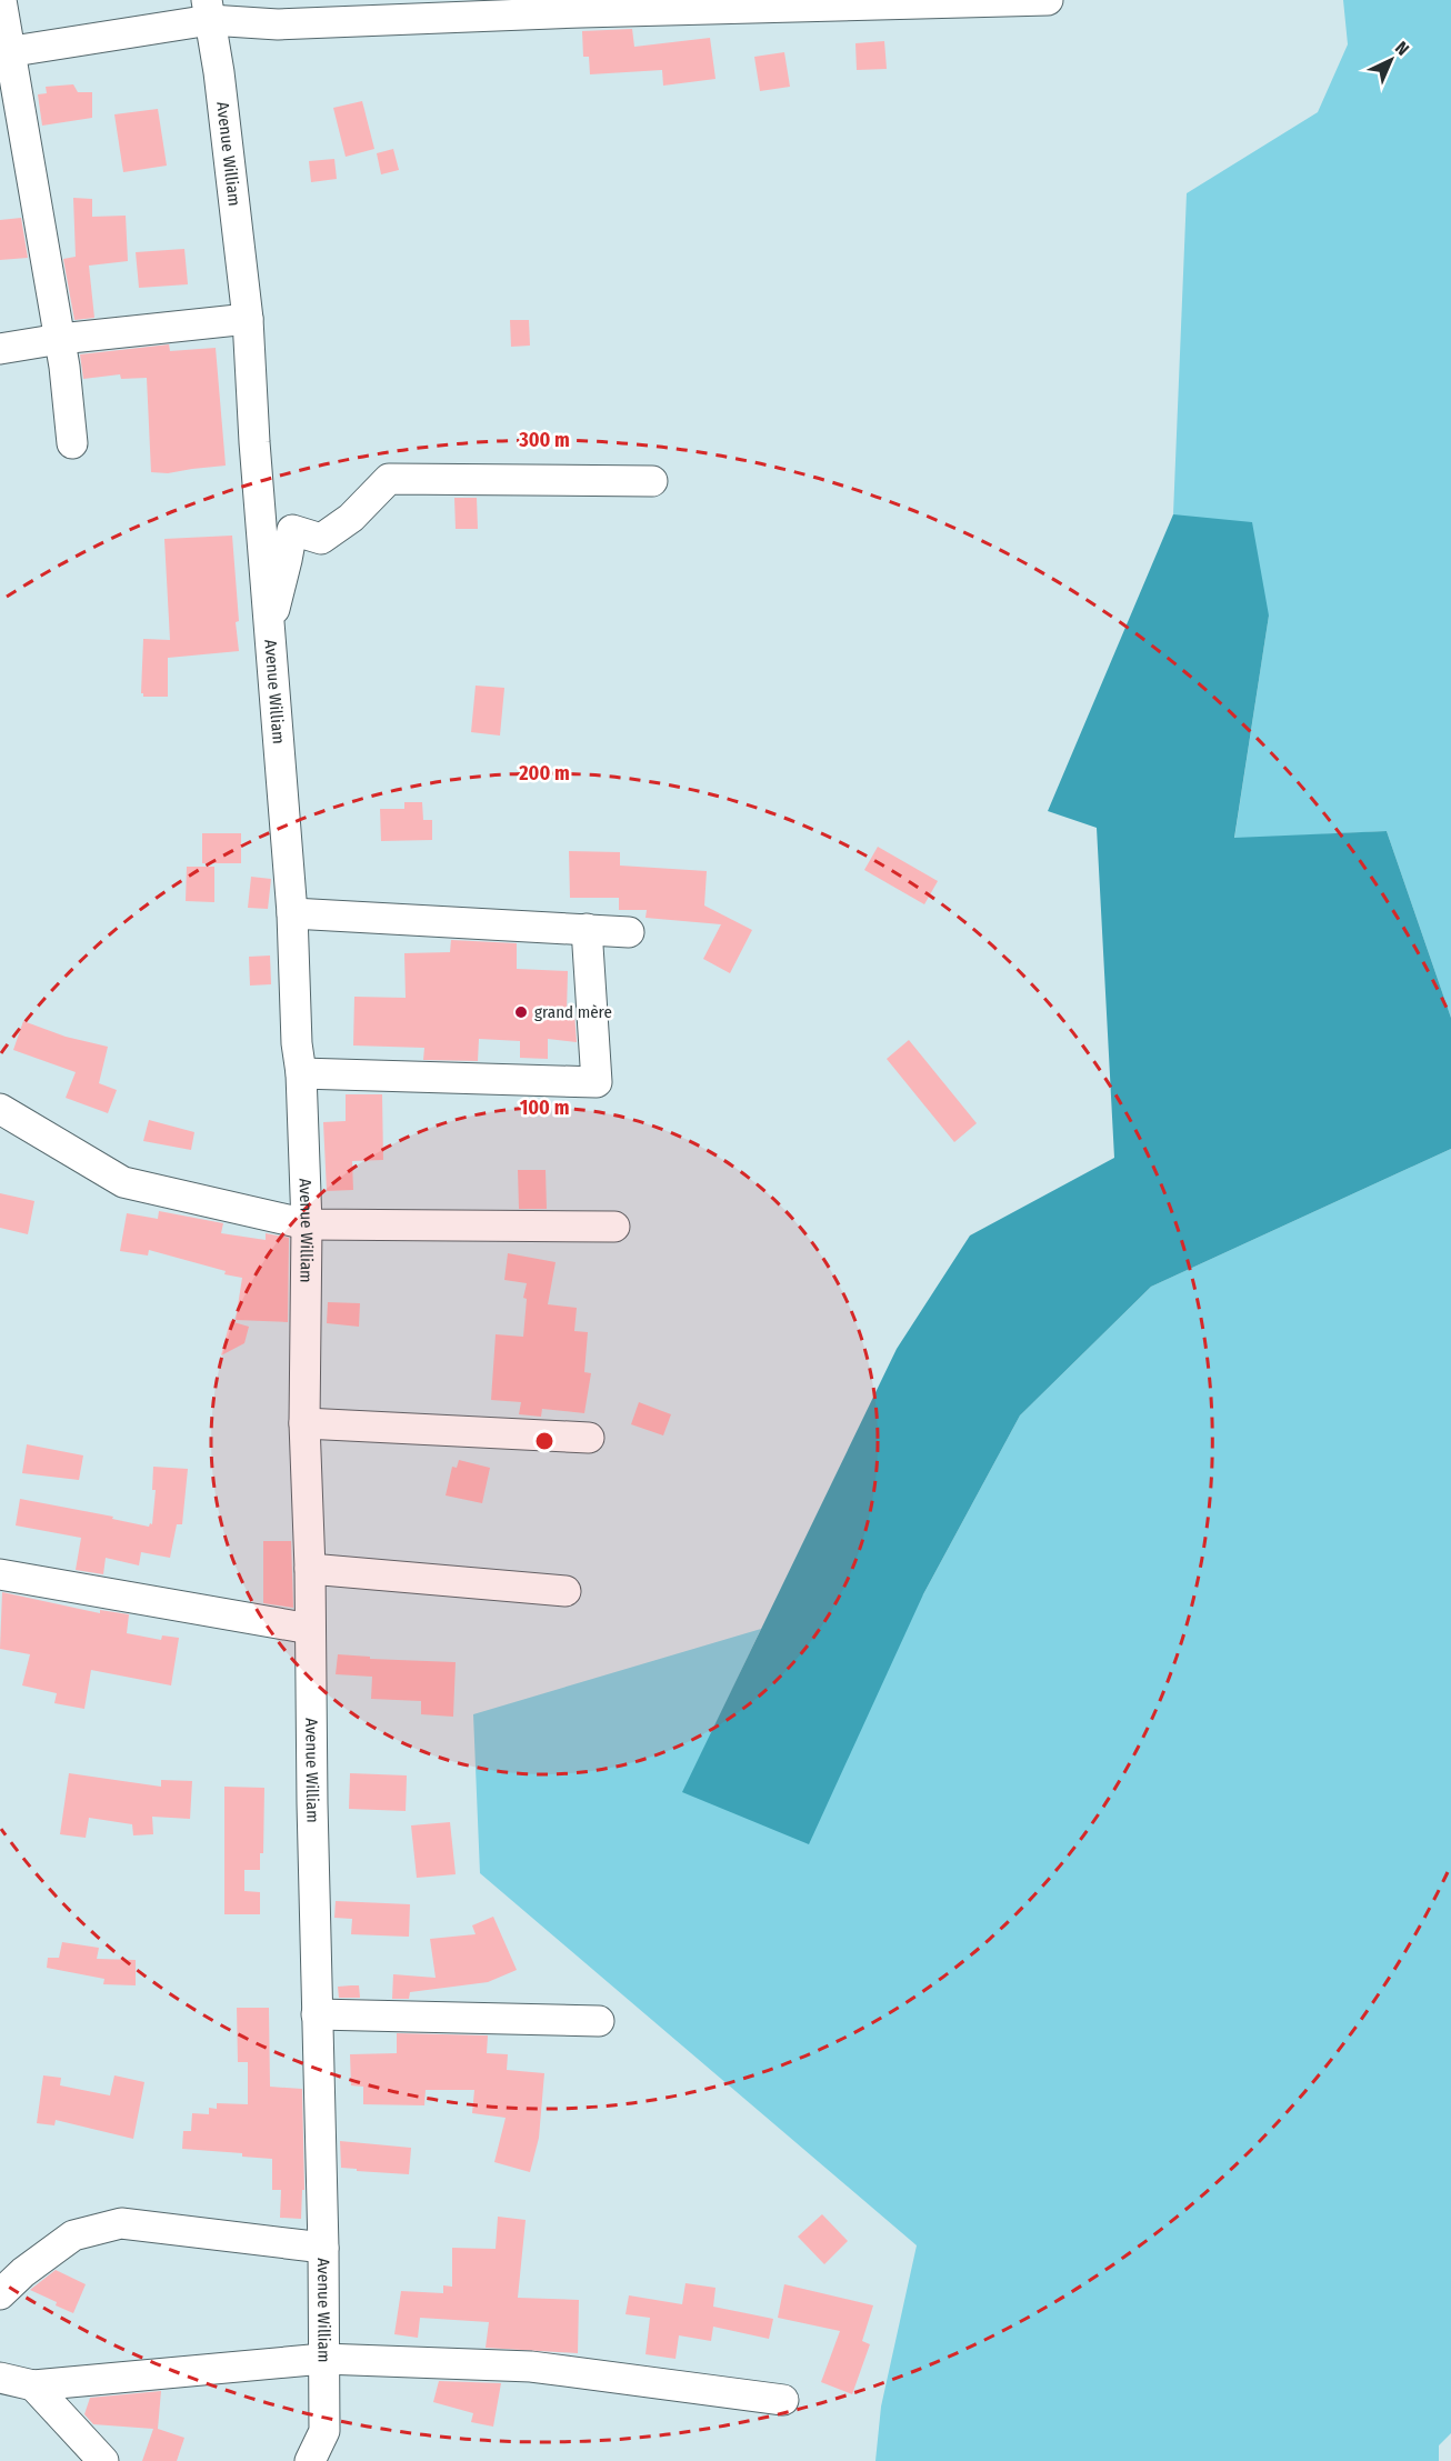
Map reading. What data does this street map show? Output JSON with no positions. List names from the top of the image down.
{
  "streets": {
    "street": ["Avenue William"]
  },
  "places": ["grand mère"],
  "north": "top right",
  "rings": ["300 m", "200 m", "100 m"]
}
